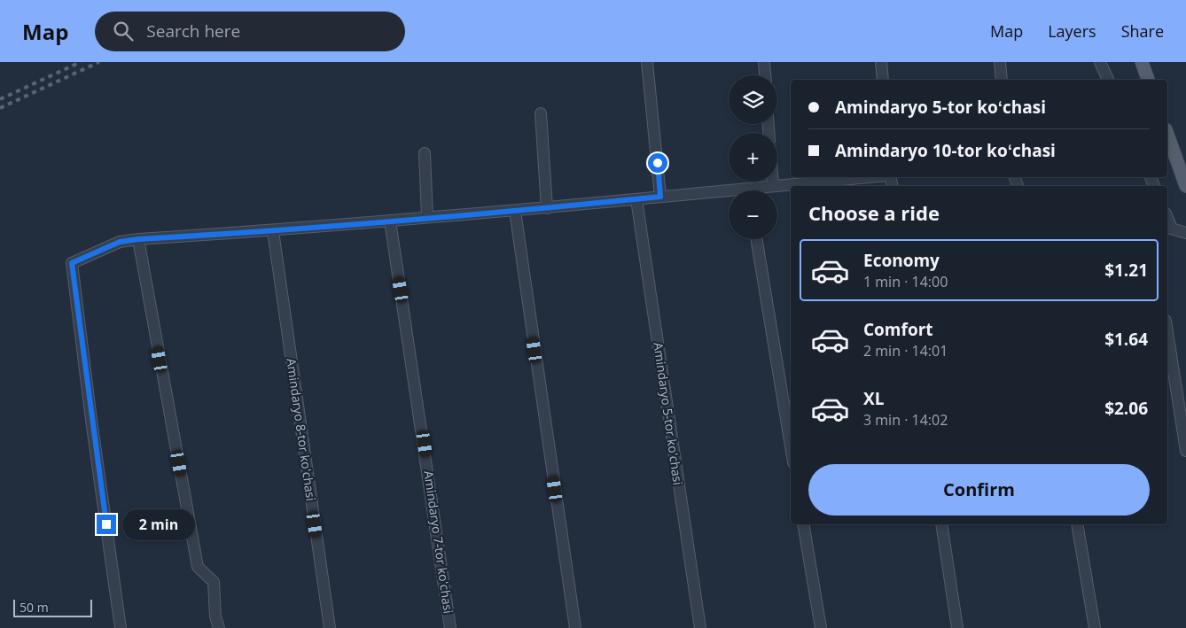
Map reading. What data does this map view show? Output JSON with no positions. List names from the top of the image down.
{
  "streets": {
    "street": ["Amindaryo 5-tor koʻchasi", "Amindaryo 8-tor koʻchasi", "Amindaryo 7-tor koʻchasi"]
  },
  "scale_bar": "50 m",
  "page": {
    "header": "Map",
    "search": "Search here",
    "nav": ["Map", "Layers", "Share"],
    "map_buttons": ["+", "−"],
    "banner": ["Amindaryo 5-tor koʻchasi", "Amindaryo 10-tor koʻchasi"],
    "heading": "Choose a ride",
    "list": [
      {
        "name": "Economy",
        "note": "1 min · 14:00",
        "value": "$1.21"
      },
      {
        "name": "Comfort",
        "note": "2 min · 14:01",
        "value": "$1.64"
      },
      {
        "name": "XL",
        "note": "3 min · 14:02",
        "value": "$2.06"
      }
    ],
    "buttons": "Confirm",
    "bubble": "2 min",
    "scale": "50 m"
  }
}
